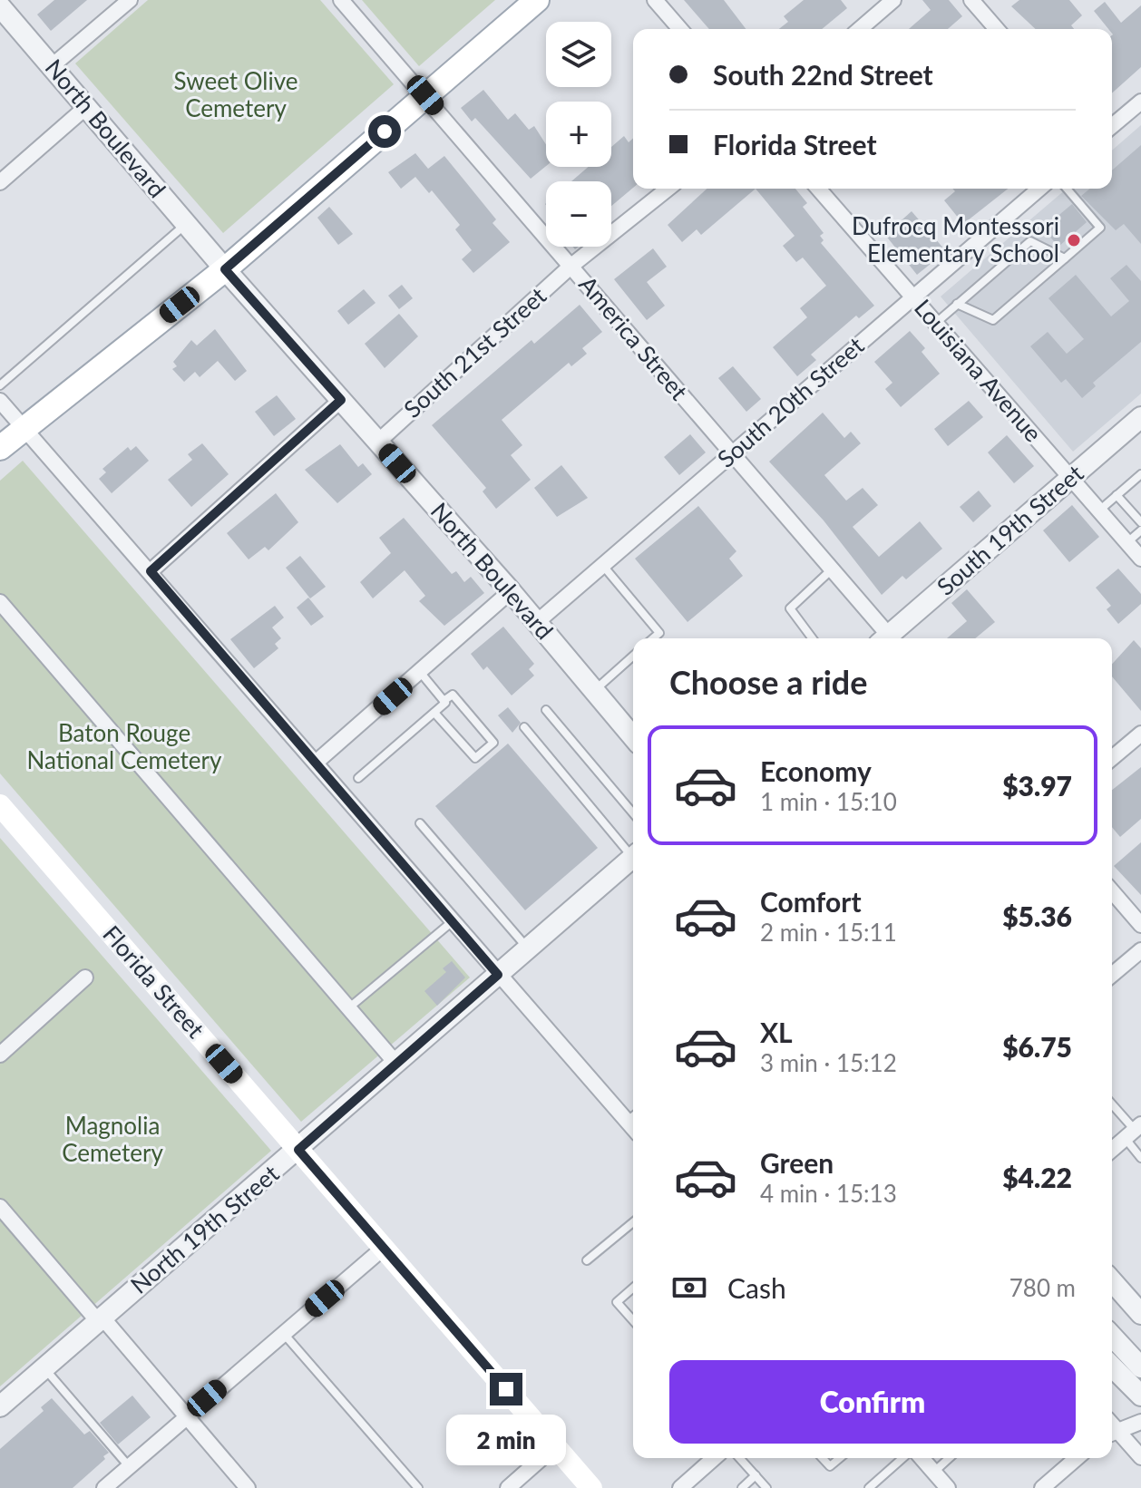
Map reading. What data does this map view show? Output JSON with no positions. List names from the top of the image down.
{
  "streets": {
    "main road": ["Florida Street"],
    "street": [
      "North Boulevard",
      "America Street",
      "South 21st Street",
      "Louisiana Avenue",
      "South 20th Street",
      "South 19th Street",
      "North 19th Street"
    ]
  },
  "crossings": [
    ["North Boulevard", "South 21st Street"],
    ["North Boulevard", "South 20th Street"],
    ["America Street", "South 21st Street"],
    ["America Street", "South 20th Street"],
    ["Louisiana Avenue", "South 20th Street"],
    ["Louisiana Avenue", "South 19th Street"],
    ["Florida Street", "North 19th Street"]
  ],
  "parks": ["Sweet Olive Cemetery", "Baton Rouge National Cemetery", "Magnolia Cemetery"],
  "places": ["Dufrocq Montessori Elementary School"],
  "page": {
    "map_buttons": ["+", "−"],
    "banner": ["South 22nd Street", "Florida Street"],
    "heading": "Choose a ride",
    "list": [
      {
        "name": "Economy",
        "note": "1 min · 15:10",
        "value": "$3.97"
      },
      {
        "name": "Comfort",
        "note": "2 min · 15:11",
        "value": "$5.36"
      },
      {
        "name": "XL",
        "note": "3 min · 15:12",
        "value": "$6.75"
      },
      {
        "name": "Green",
        "note": "4 min · 15:13",
        "value": "$4.22"
      }
    ],
    "pay": ["Cash", "780 m"],
    "buttons": "Confirm",
    "bubble": "2 min"
  }
}
